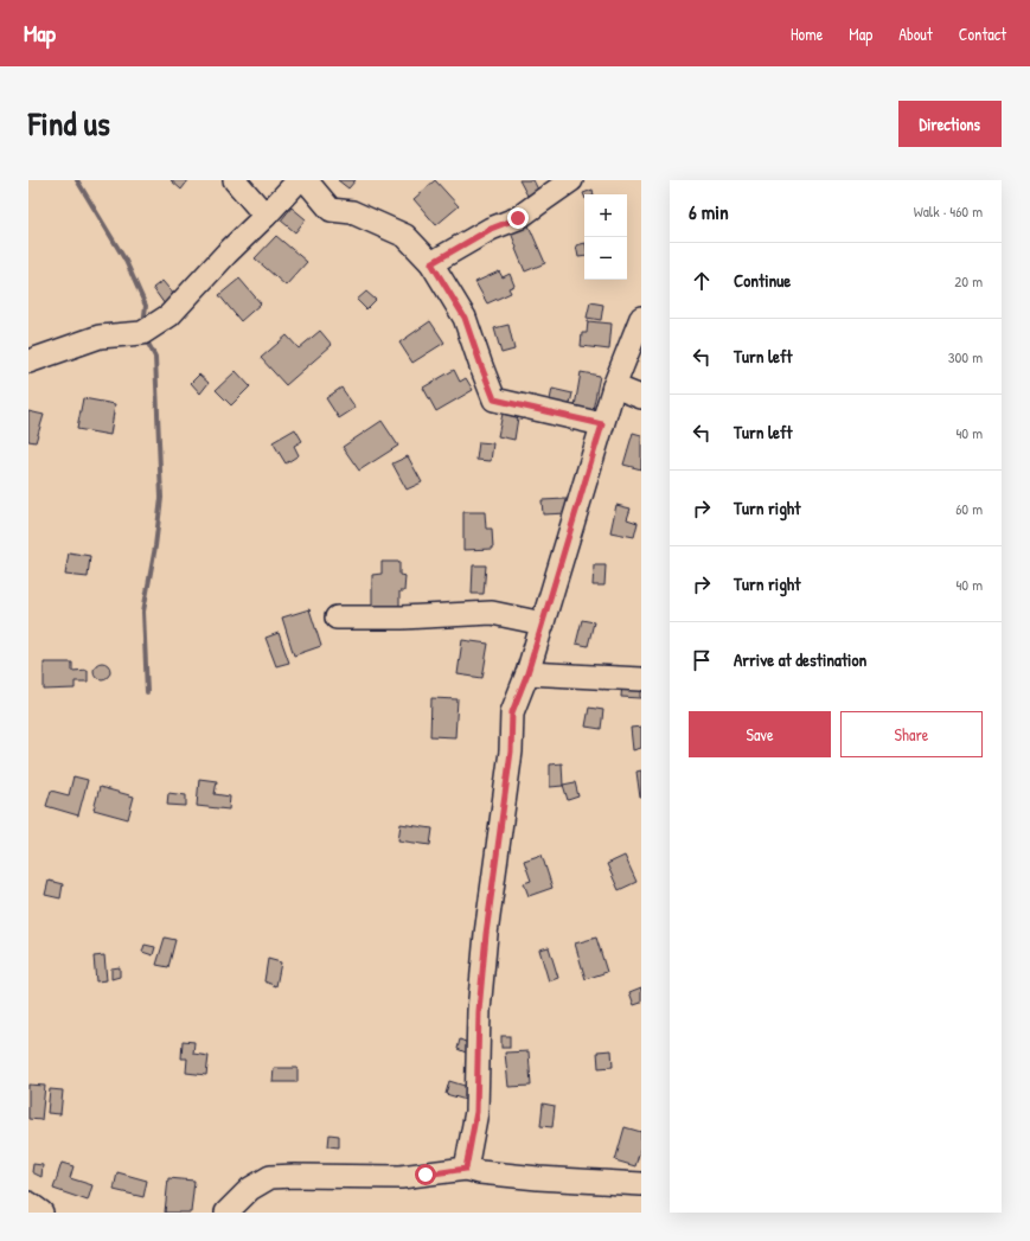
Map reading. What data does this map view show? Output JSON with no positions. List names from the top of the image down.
{
  "page": {
    "header": "Map",
    "nav": [
      "Home",
      "Map",
      "About",
      "Contact"
    ],
    "title": "Find us",
    "buttons": [
      "Directions",
      ["Save", "Share"]
    ],
    "heading": ["6 min", "Walk · 460 m"],
    "map_buttons": ["+", "−"],
    "list": [
      ["Continue", "20 m"],
      ["Turn left", "300 m"],
      ["Turn left", "40 m"],
      ["Turn right", "60 m"],
      ["Turn right", "40 m"],
      "Arrive at destination"
    ]
  }
}
